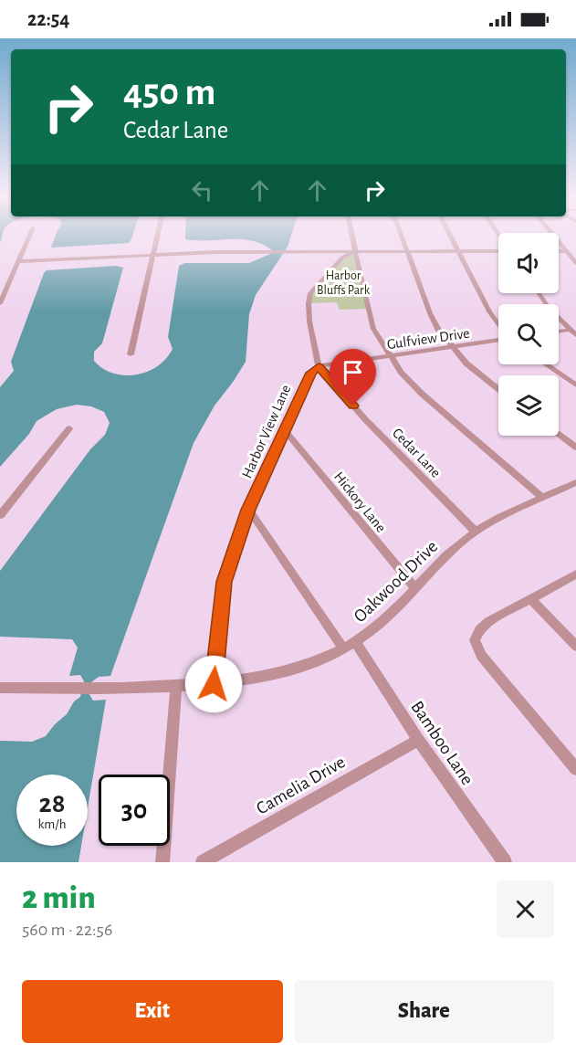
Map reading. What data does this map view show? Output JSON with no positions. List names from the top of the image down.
{
  "streets": {
    "street": [
      "Gulfview Drive",
      "Harbor View Lane",
      "Cedar Lane",
      "Hickory Lane",
      "Oakwood Drive",
      "Bamboo Lane",
      "Camelia Drive"
    ]
  },
  "crossings": [
    ["Gulfview Drive", "Harbor View Lane"],
    ["Gulfview Drive", "Cedar Lane"],
    ["Harbor View Lane", "Cedar Lane"],
    ["Harbor View Lane", "Hickory Lane"],
    ["Harbor View Lane", "Oakwood Drive"],
    ["Cedar Lane", "Oakwood Drive"],
    ["Hickory Lane", "Oakwood Drive"],
    ["Oakwood Drive", "Bamboo Lane"],
    ["Bamboo Lane", "Camelia Drive"]
  ],
  "parks": ["Harbor Bluffs Park"],
  "page": {
    "status": "22:54",
    "turn": ["450 m", "Cedar Lane"],
    "speed": "28 km/h",
    "limit": "30",
    "heading": ["2 min", "560 m · 22:56"],
    "buttons": ["Exit", "Share"]
  }
}
